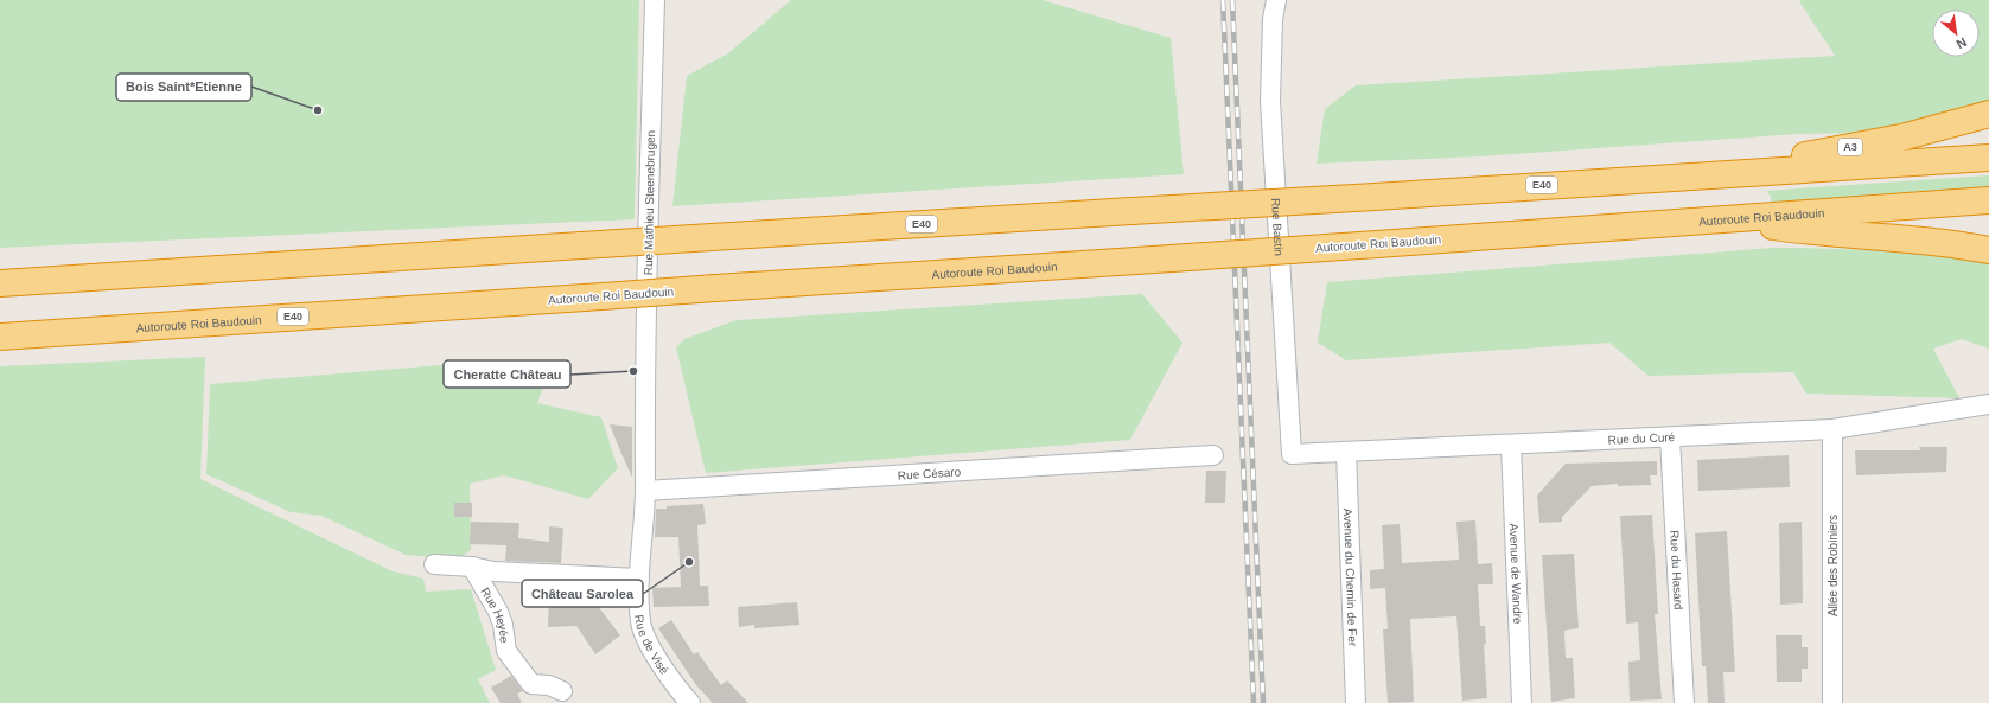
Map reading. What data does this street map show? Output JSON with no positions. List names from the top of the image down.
{
  "streets": {
    "highway": ["A3", "E40", "Autoroute Roi Baudouin"],
    "street": [
      "Rue Mathieu Steenebrugen",
      "Rue Bastin",
      "Rue du Curé",
      "Rue Césaro",
      "Allée des Robiniers",
      "Rue du Hasard",
      "Avenue de Wandre",
      "Avenue du Chemin de Fer",
      "Rue Heyée",
      "Rue de Visé"
    ]
  },
  "crossings": [
    ["A3", "E40"],
    ["Rue Mathieu Steenebrugen", "Rue Césaro"],
    ["Rue Mathieu Steenebrugen", "Rue de Visé"],
    ["Rue Bastin", "Rue du Curé"],
    ["Rue du Curé", "Allée des Robiniers"],
    ["Rue du Curé", "Rue du Hasard"],
    ["Rue du Curé", "Avenue de Wandre"],
    ["Rue du Curé", "Avenue du Chemin de Fer"],
    ["Rue Césaro", "Rue de Visé"]
  ],
  "places": ["Bois Saint*Etienne", "Cheratte Château", "Château Sarolea"],
  "north": "bottom right"
}
